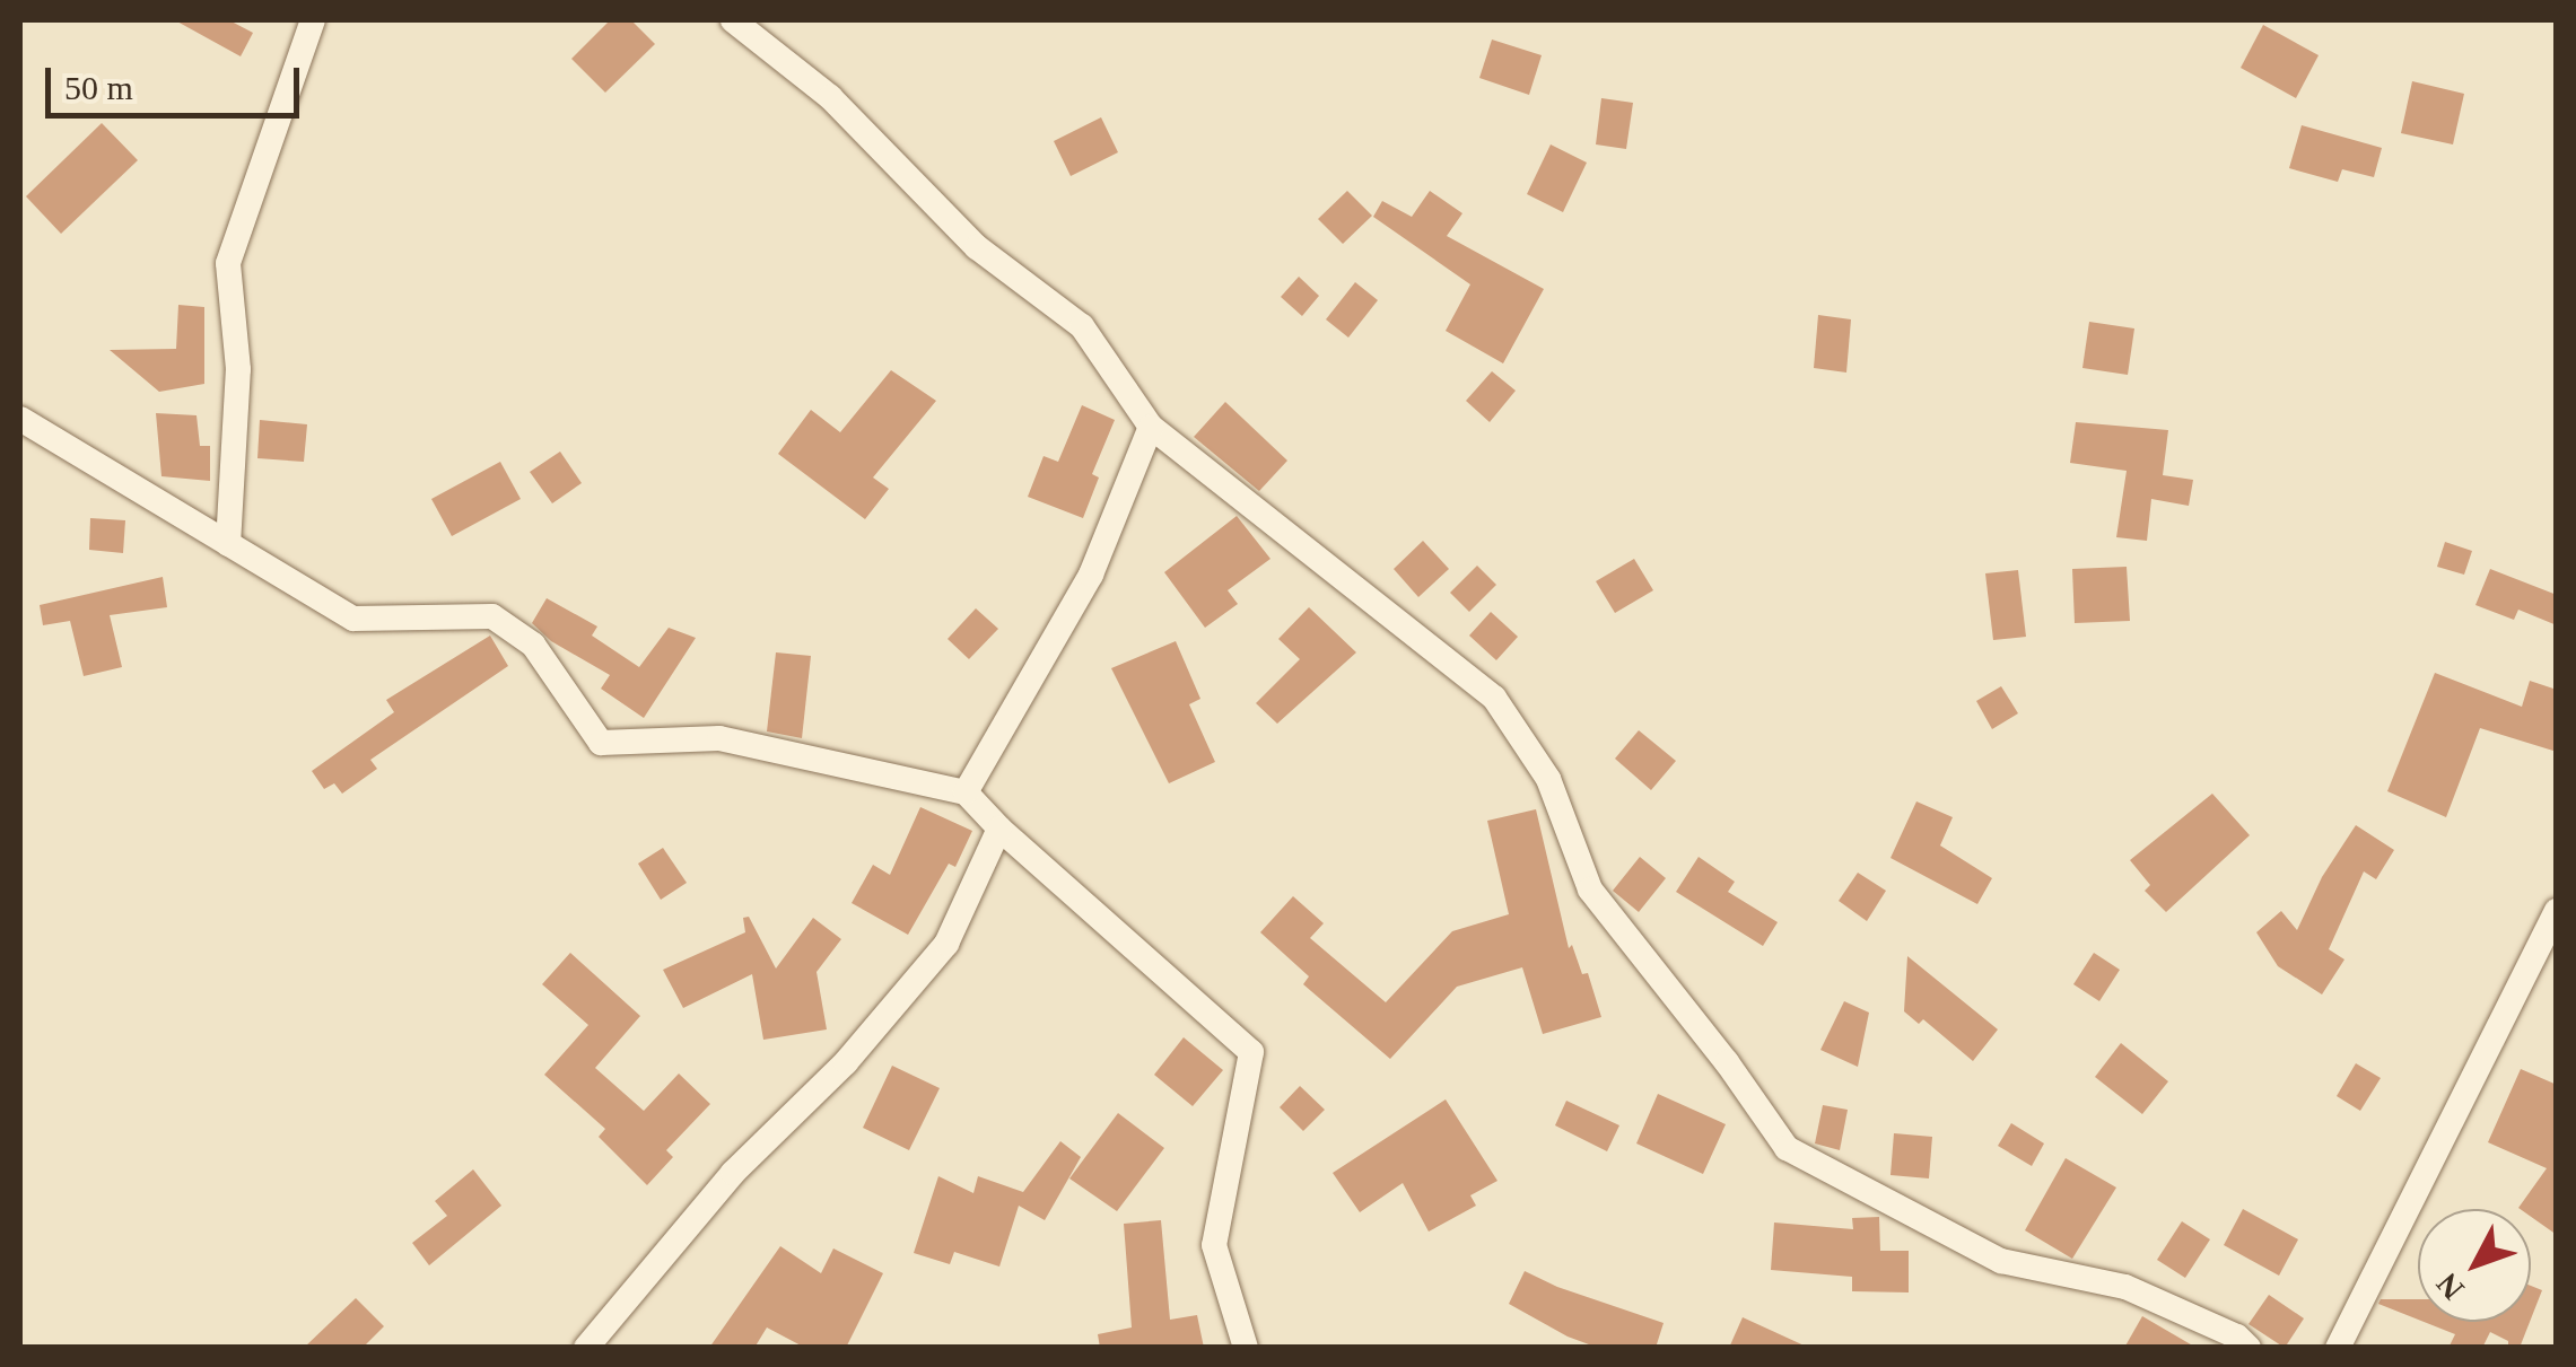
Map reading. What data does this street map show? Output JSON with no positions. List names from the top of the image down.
{
  "scale_bar": "50 m",
  "north": "bottom left"
}
